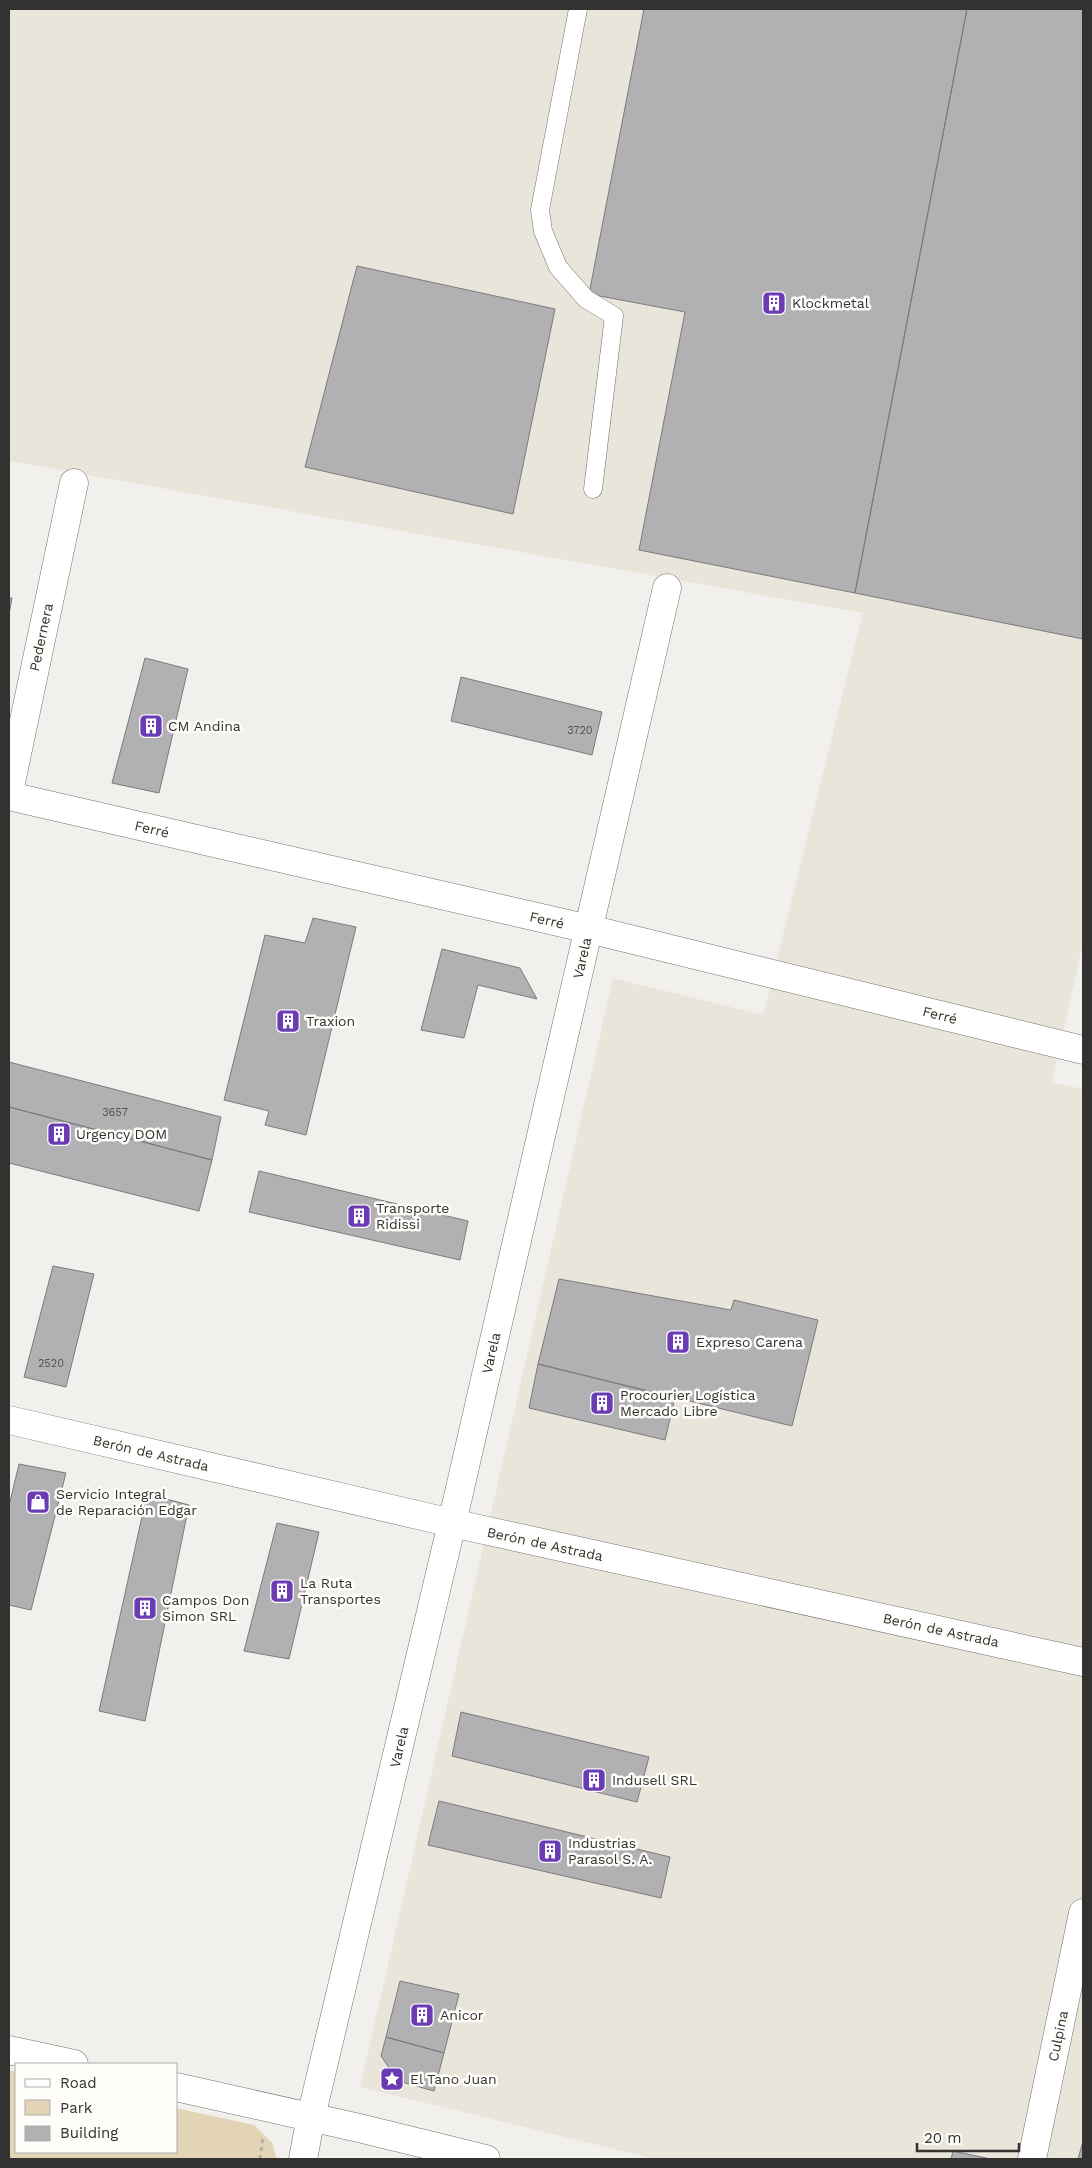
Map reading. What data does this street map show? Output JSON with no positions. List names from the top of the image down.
{
  "streets": {
    "street": [
      "Pedernera",
      "Ferré",
      "Varela",
      "Berón de Astrada",
      "Culpina"
    ]
  },
  "crossings": [
    ["Pedernera", "Ferré"],
    ["Ferré", "Varela"],
    ["Varela", "Berón de Astrada"]
  ],
  "places": {
    "building": [
      "Klockmetal",
      "CM Andina",
      "Traxion",
      "Urgency DOM",
      "Transporte Ridissi",
      "Expreso Carena",
      "Procourier Logística Mercado Libre",
      "La Ruta Transportes",
      "Campos Don Simon SRL",
      "Indusell SRL",
      "Industrias Parasol S. A.",
      "Anicor"
    ],
    "shop": ["Servicio Integral de Reparación Edgar"],
    "place": ["El Tano Juan"]
  },
  "house_numbers": ["3720", "3657", "2520"],
  "legend": ["Road", "Park", "Building"],
  "scale_bar": "20 m"
}
